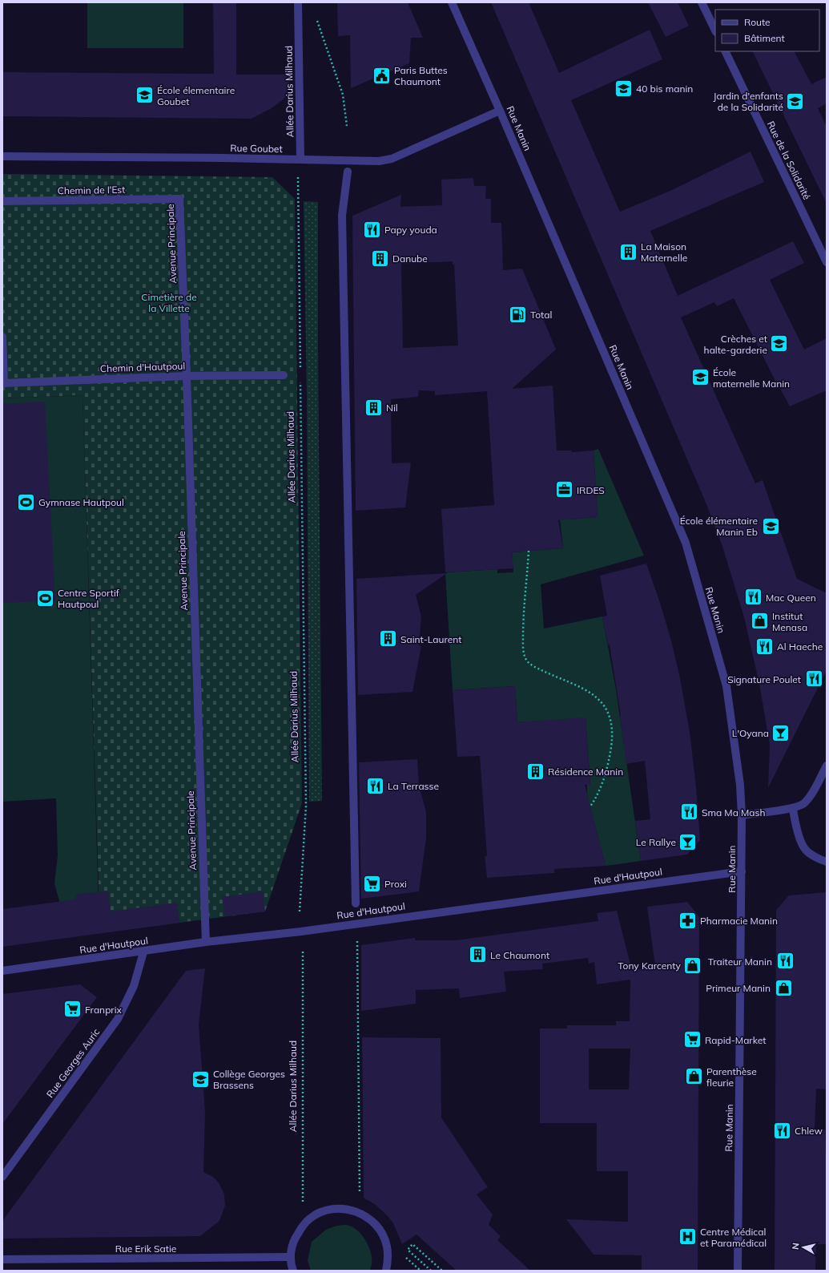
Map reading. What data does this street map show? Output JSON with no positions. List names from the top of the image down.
{
  "streets": {
    "street": [
      "Allée Darius Milhaud",
      "Rue Manin",
      "Rue Goubet",
      "Rue de la Solidarité",
      "Chemin de l'Est",
      "Avenue Principale",
      "Chemin d'Hautpoul",
      "Rue d'Hautpoul",
      "Rue Georges Auric",
      "Rue Erik Satie"
    ]
  },
  "crossings": [
    ["Allée Darius Milhaud", "Rue Goubet"],
    ["Rue Manin", "Rue Goubet"],
    ["Rue Manin", "Rue d'Hautpoul"],
    ["Chemin de l'Est", "Avenue Principale"],
    ["Avenue Principale", "Chemin d'Hautpoul"],
    ["Avenue Principale", "Rue d'Hautpoul"],
    ["Rue d'Hautpoul", "Rue Georges Auric"]
  ],
  "parks": ["Cimetière de la Villette"],
  "places": {
    "public building": ["Paris Buttes Chaumont"],
    "school or university": [
      "40 bis manin",
      "École élementaire Goubet",
      "Jardin d'enfants de la Solidarité",
      "Crèches et halte-garderie",
      "École maternelle Manin",
      "École élémentaire Manin Eb",
      "Collège Georges Brassens"
    ],
    "restaurant": [
      "Papy youda",
      "Mac Queen",
      "Al Haeche",
      "Signature Poulet",
      "La Terrasse",
      "Sma Ma Mash",
      "Traiteur Manin",
      "Chlew"
    ],
    "building": [
      "La Maison Maternelle",
      "Danube",
      "Nil",
      "Saint-Laurent",
      "Résidence Manin",
      "Le Chaumont"
    ],
    "fuel station": ["Total"],
    "office": ["IRDES"],
    "sports": ["Gymnase Hautpoul", "Centre Sportif Hautpoul"],
    "shop": [
      "Institut Menasa",
      "Tony Karcenty",
      "Primeur Manin",
      "Parenthèse fleurie"
    ],
    "bar": ["L'Oyana", "Le Rallye"],
    "supermarket": ["Proxi", "Franprix", "Rapid-Market"],
    "pharmacy": ["Pharmacie Manin"],
    "hospital": ["Centre Médical et Paramédical"]
  },
  "legend": ["Route", "Bâtiment"],
  "north": "left"
}
